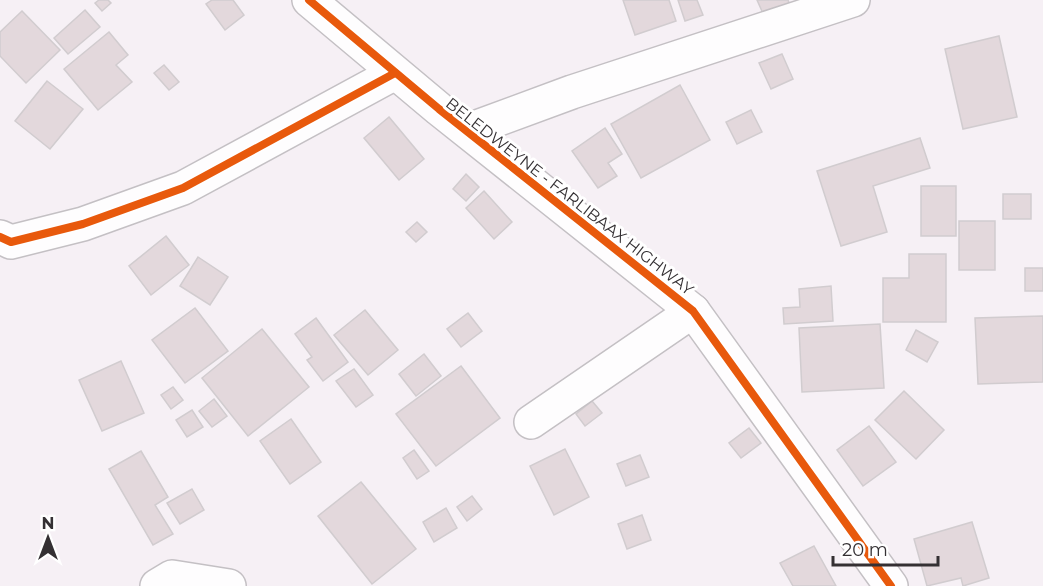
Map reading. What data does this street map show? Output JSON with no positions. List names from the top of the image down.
{
  "streets": {
    "street": ["BELEDWEYNE - FARLIBAAX HIGHWAY"]
  },
  "scale_bar": "20 m",
  "north": "top"
}
